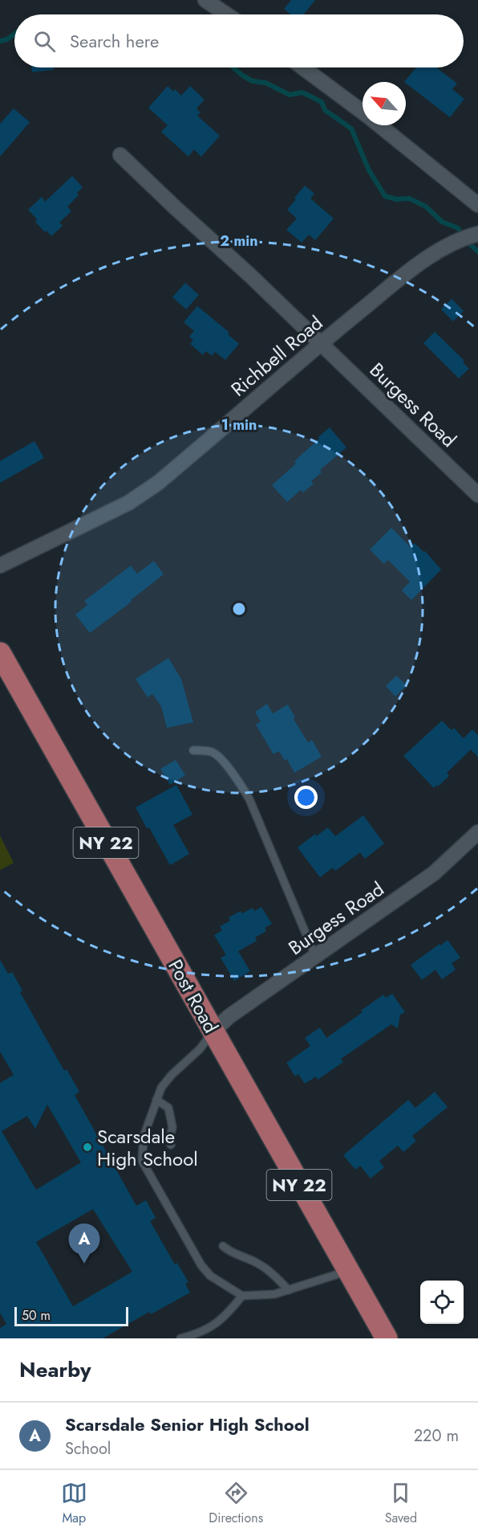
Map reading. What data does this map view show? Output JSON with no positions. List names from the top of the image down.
{
  "streets": {
    "main road": ["NY 22", "Post Road"],
    "street": ["Richbell Road", "Burgess Road"]
  },
  "crossings": [
    ["Richbell Road", "Burgess Road"],
    ["Burgess Road", "Post Road"]
  ],
  "places": ["Scarsdale High School"],
  "scale_bar": "50 m",
  "north": "top left",
  "page": {
    "search": "Search here",
    "pins": "A",
    "scale": "50 m",
    "heading": "Nearby",
    "list": [
      {
        "mark": "A",
        "name": "Scarsdale Senior High School",
        "note": "School",
        "value": "220 m"
      }
    ],
    "nav": ["Map", "Directions", "Saved"]
  },
  "rings": ["2 min", "1 min"]
}
